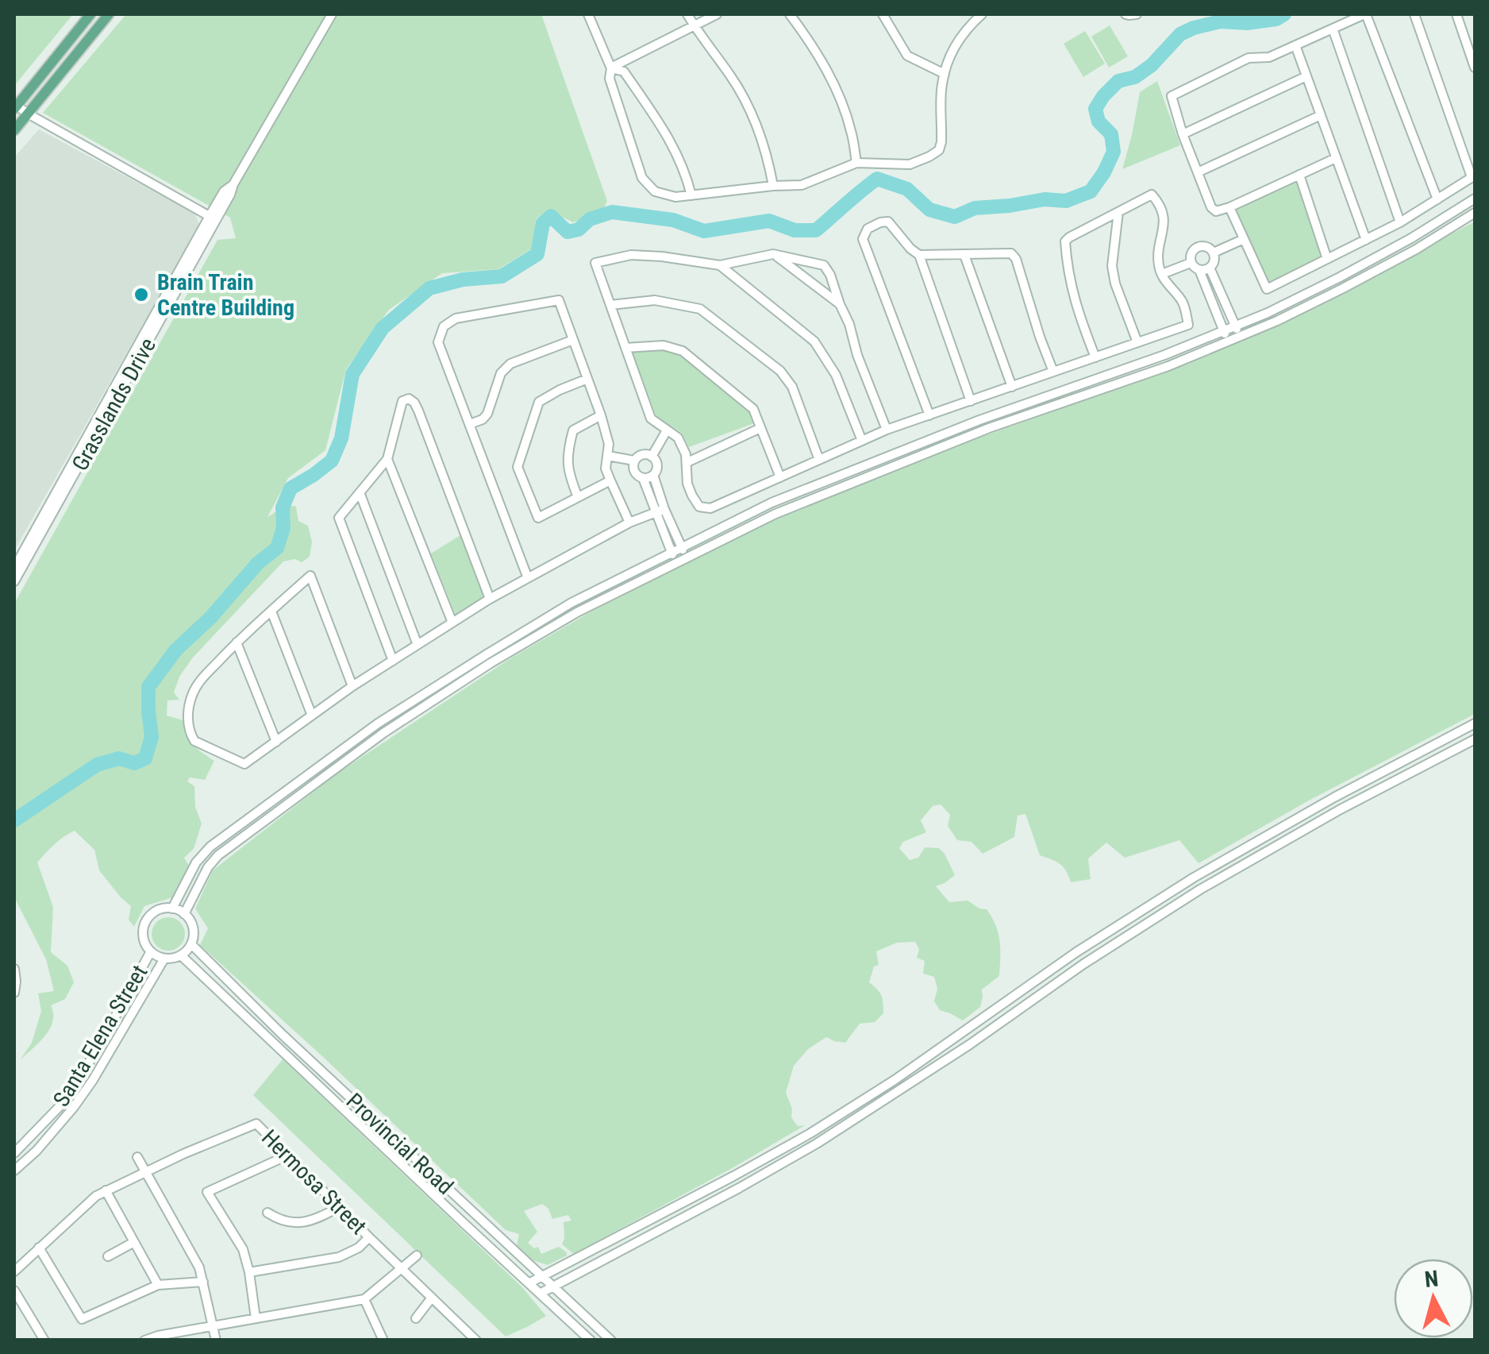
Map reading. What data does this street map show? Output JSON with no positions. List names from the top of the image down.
{
  "streets": {
    "street": [
      "Grasslands Drive",
      "Santa Elena Street",
      "Provincial Road",
      "Hermosa Street"
    ]
  },
  "crossings": [
    ["Santa Elena Street", "Provincial Road"]
  ],
  "places": ["Brain Train Centre Building"],
  "north": "top"
}
